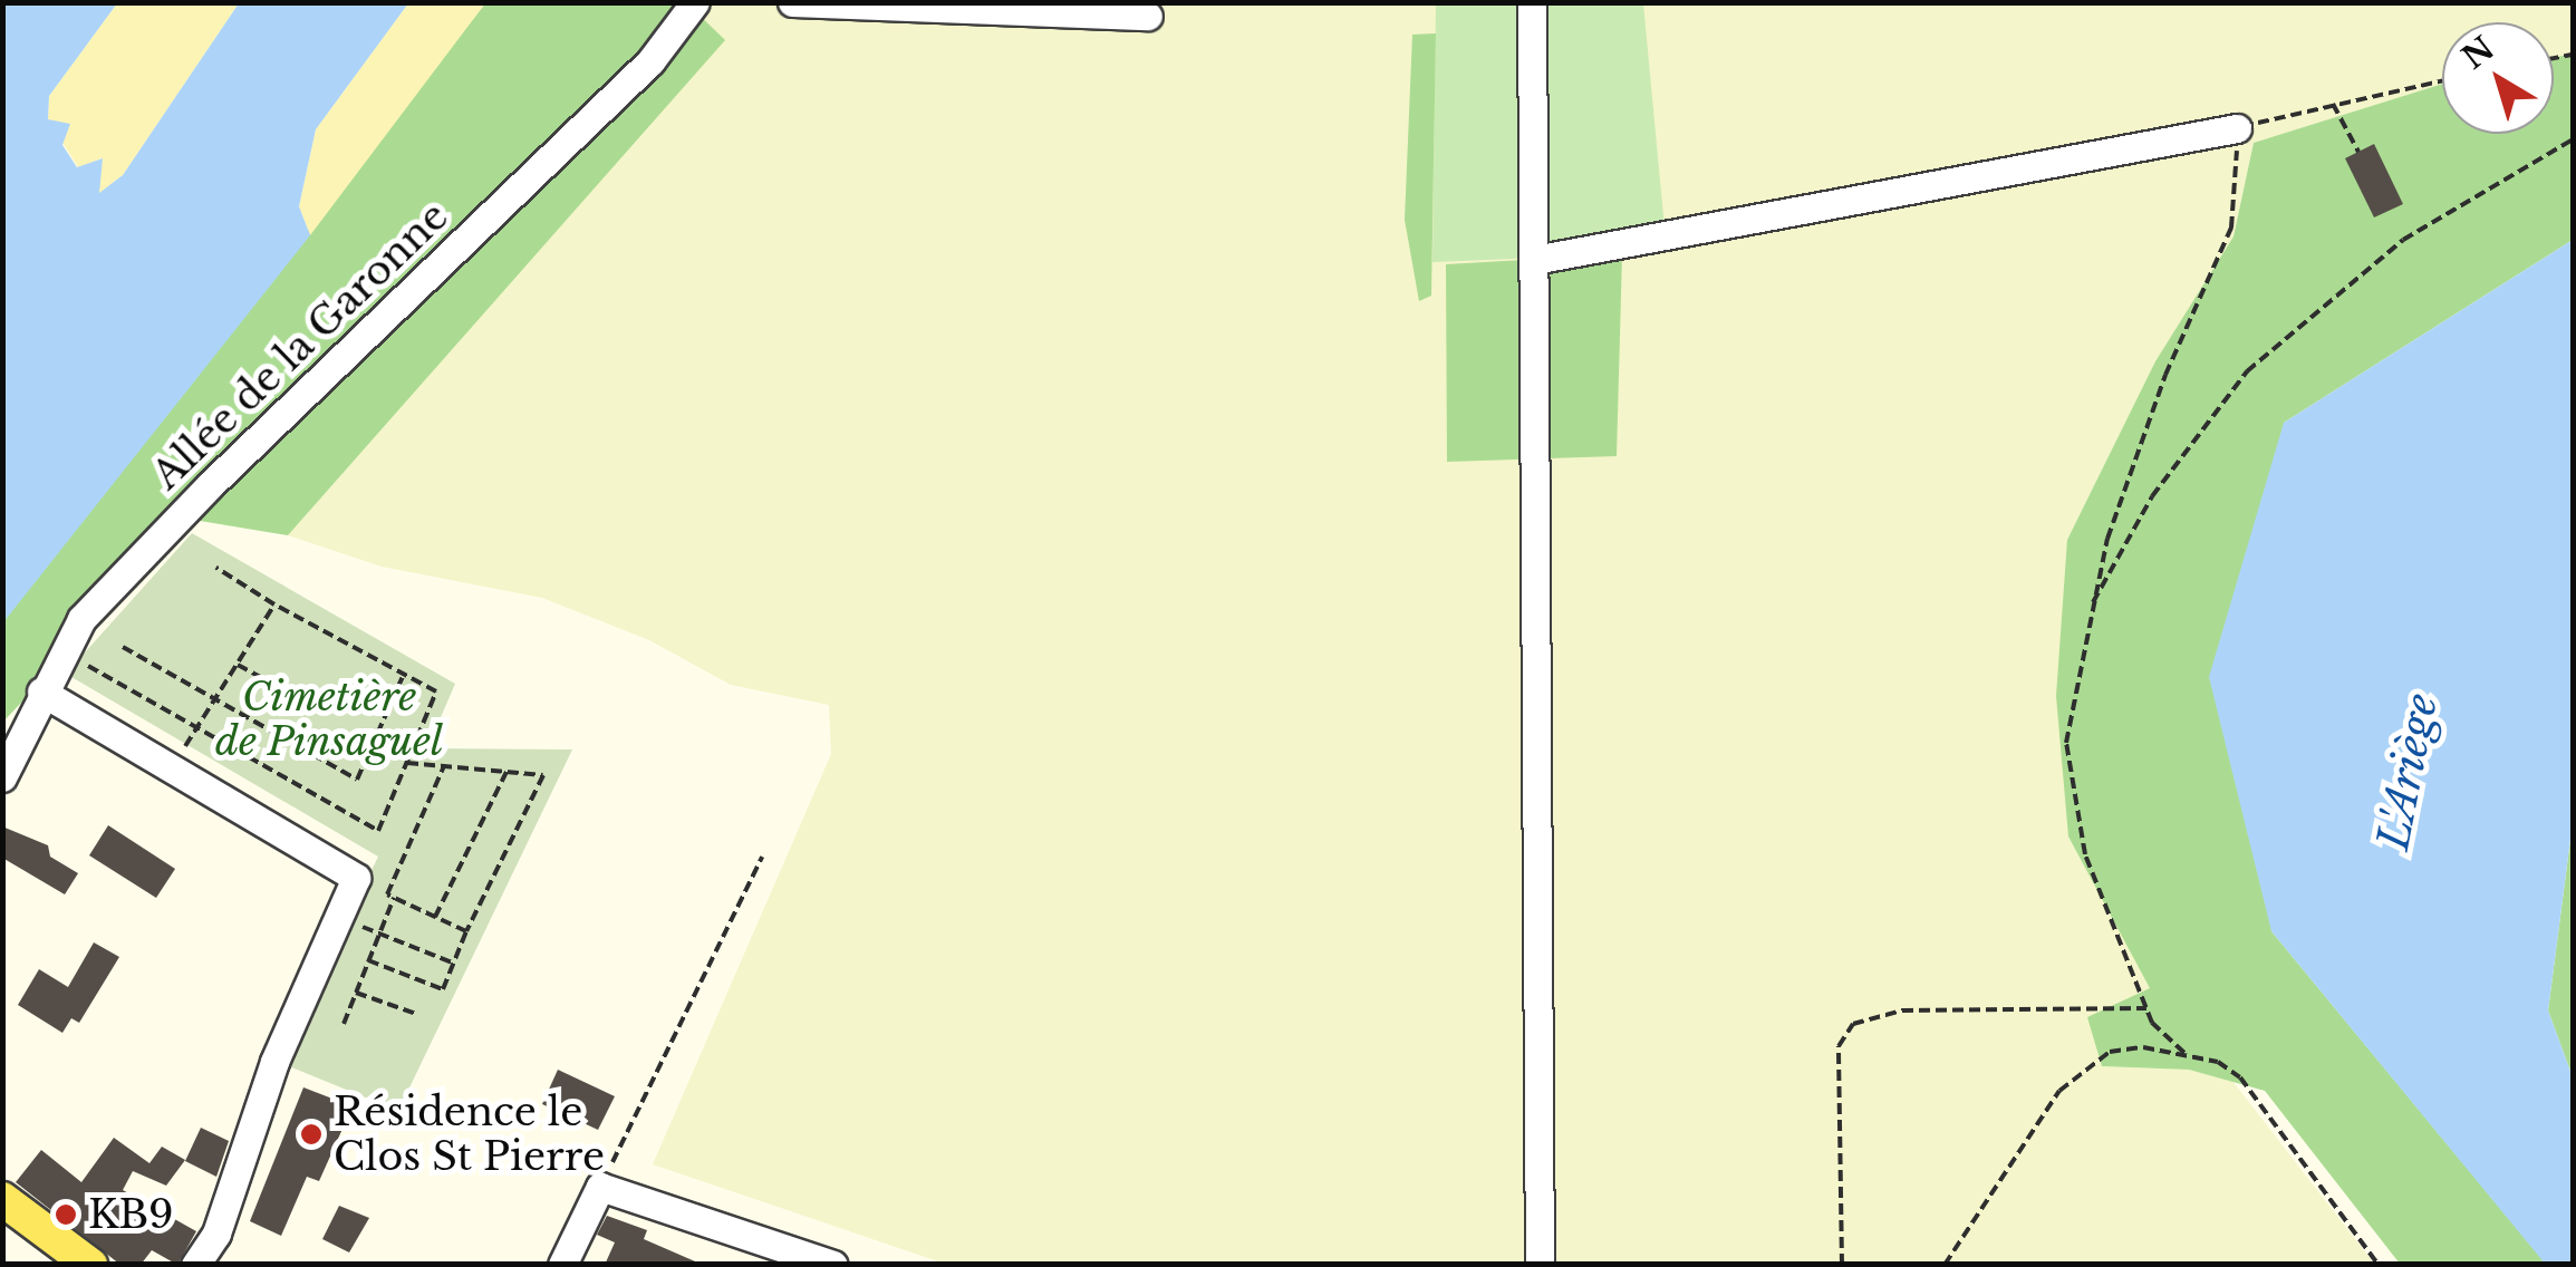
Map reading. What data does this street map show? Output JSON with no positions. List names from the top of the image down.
{
  "streets": {
    "street": ["Allée de la Garonne"]
  },
  "water": ["L'Ariège"],
  "parks": ["Cimetière de Pinsaguel"],
  "places": ["Résidence le Clos St Pierre", "KB9"],
  "north": "top left"
}
